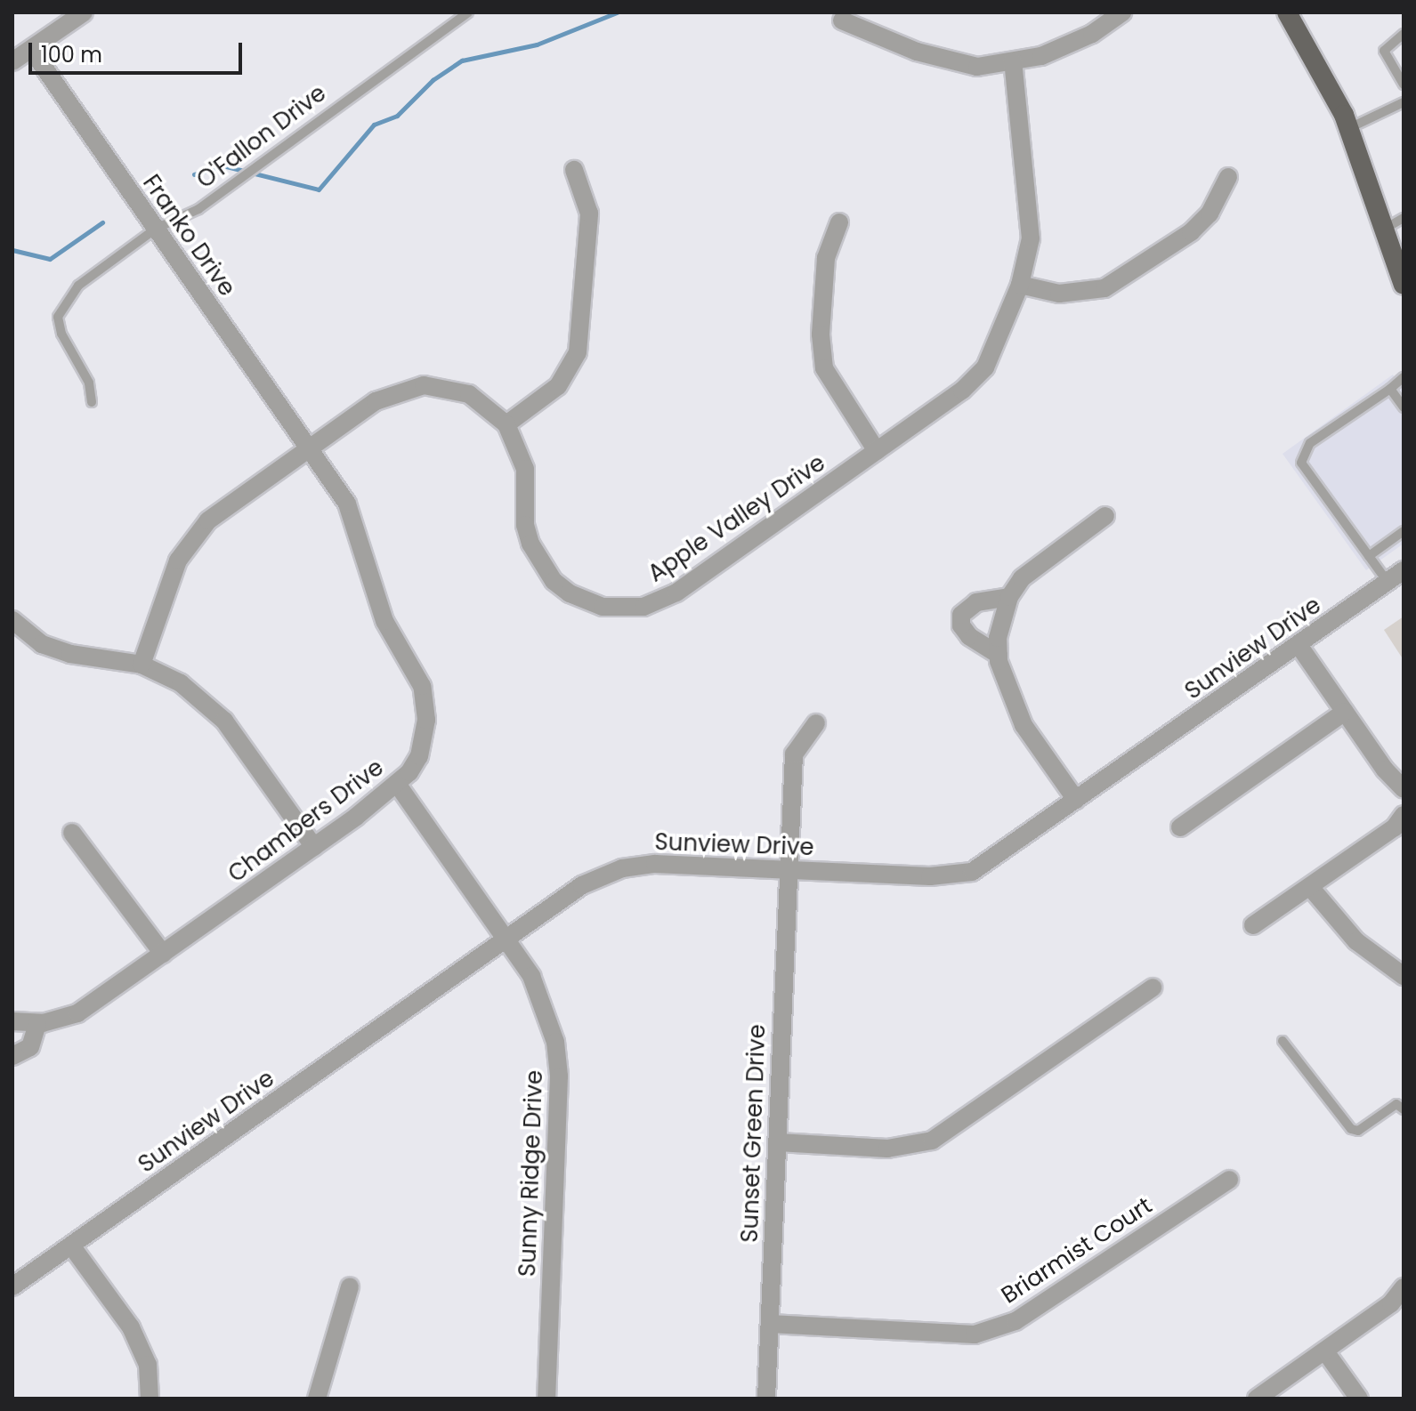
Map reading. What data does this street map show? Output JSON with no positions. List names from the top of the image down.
{
  "streets": {
    "street": [
      "Franko Drive",
      "Apple Valley Drive",
      "Sunview Drive",
      "Chambers Drive",
      "Sunset Green Drive",
      "Sunny Ridge Drive",
      "Briarmist Court"
    ],
    "lane": ["O'Fallon Drive"]
  },
  "crossings": [
    ["O'Fallon Drive", "Franko Drive"],
    ["Franko Drive", "Apple Valley Drive"],
    ["Franko Drive", "Chambers Drive"],
    ["Apple Valley Drive", "Chambers Drive"],
    ["Sunview Drive", "Sunset Green Drive"],
    ["Sunview Drive", "Sunny Ridge Drive"],
    ["Chambers Drive", "Sunny Ridge Drive"],
    ["Sunset Green Drive", "Briarmist Court"]
  ],
  "scale_bar": "100 m"
}
